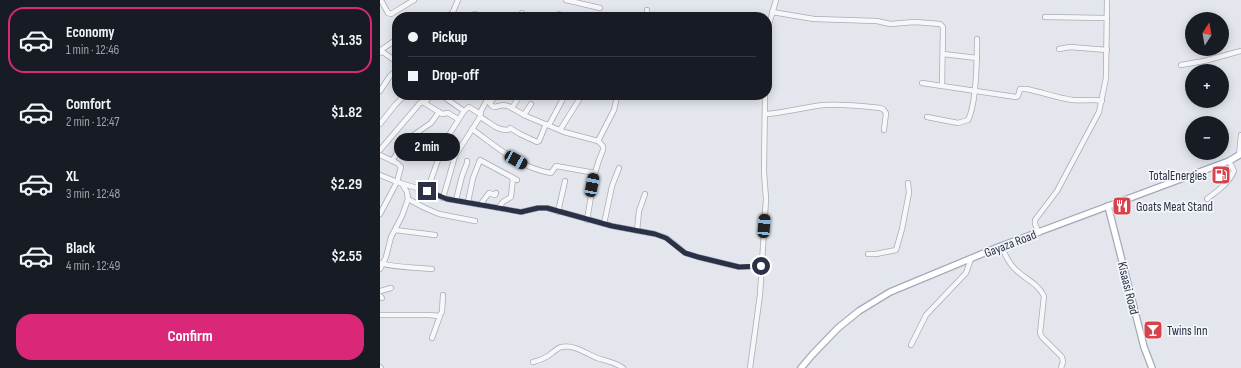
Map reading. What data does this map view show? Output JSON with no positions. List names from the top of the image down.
{
  "streets": {
    "main road": ["Gayaza Road", "Kisaasi Road"]
  },
  "crossings": [
    ["Gayaza Road", "Kisaasi Road"]
  ],
  "places": {
    "fuel station": ["TotalEnergies"],
    "restaurant": ["Goats Meat Stand"],
    "bar": ["Twins Inn"]
  },
  "north": "top",
  "page": {
    "list": [
      {
        "name": "Economy",
        "note": "1 min · 12:46",
        "value": "$1.35"
      },
      {
        "name": "Comfort",
        "note": "2 min · 12:47",
        "value": "$1.82"
      },
      {
        "name": "XL",
        "note": "3 min · 12:48",
        "value": "$2.29"
      },
      {
        "name": "Black",
        "note": "4 min · 12:49",
        "value": "$2.55"
      }
    ],
    "map_buttons": ["+", "−"],
    "banner": ["Pickup", "Drop-off"],
    "bubble": "2 min",
    "buttons": "Confirm"
  }
}
